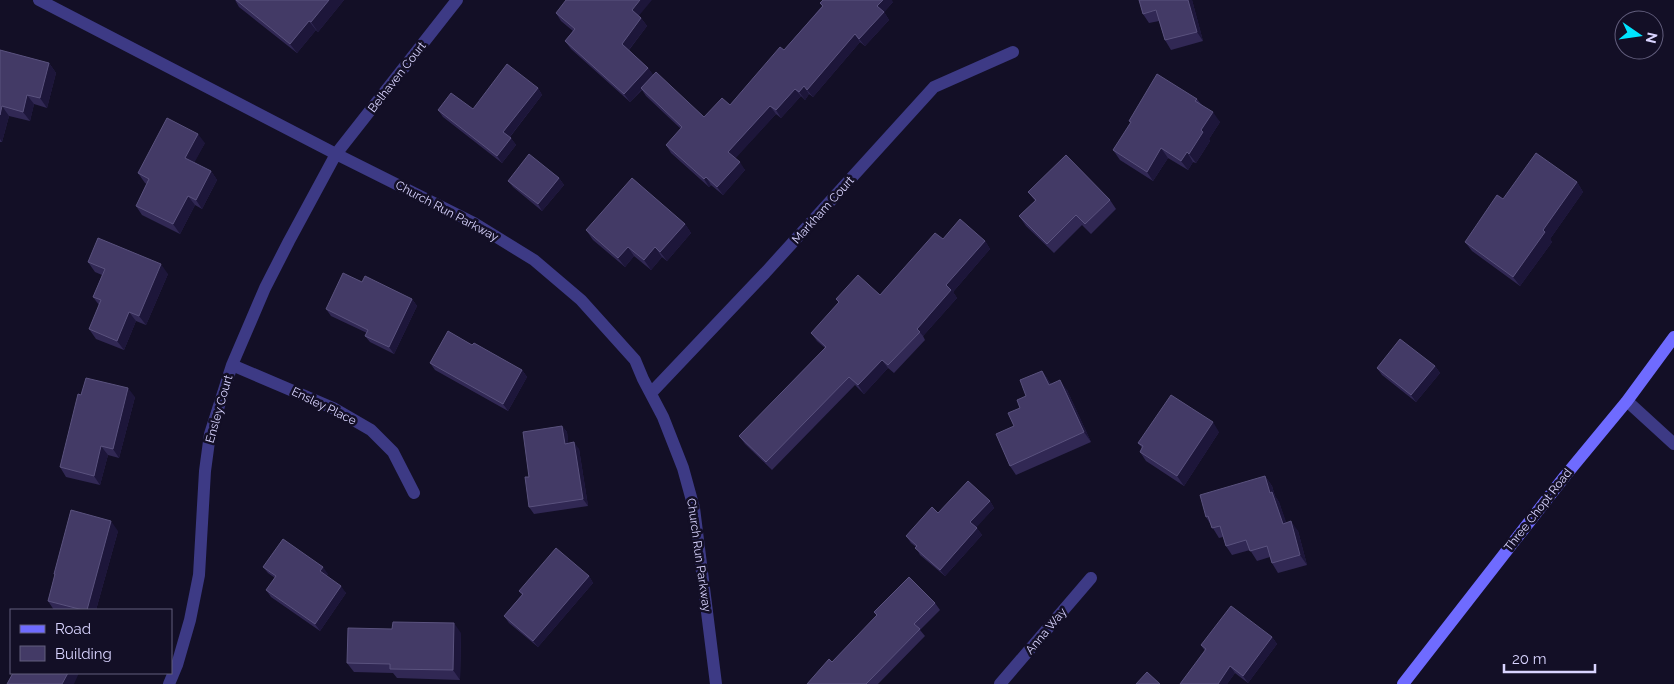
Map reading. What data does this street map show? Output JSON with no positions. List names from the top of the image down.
{
  "streets": {
    "main road": ["Three Chopt Road"],
    "street": [
      "Belhaven Court",
      "Markham Court",
      "Church Run Parkway",
      "Ensley Place",
      "Ensley Court",
      "Anna Way"
    ]
  },
  "crossings": [
    ["Belhaven Court", "Church Run Parkway"],
    ["Belhaven Court", "Ensley Court"],
    ["Markham Court", "Church Run Parkway"],
    ["Church Run Parkway", "Ensley Court"],
    ["Ensley Place", "Ensley Court"]
  ],
  "legend": ["Road", "Building"],
  "scale_bar": "20 m",
  "north": "right"
}
